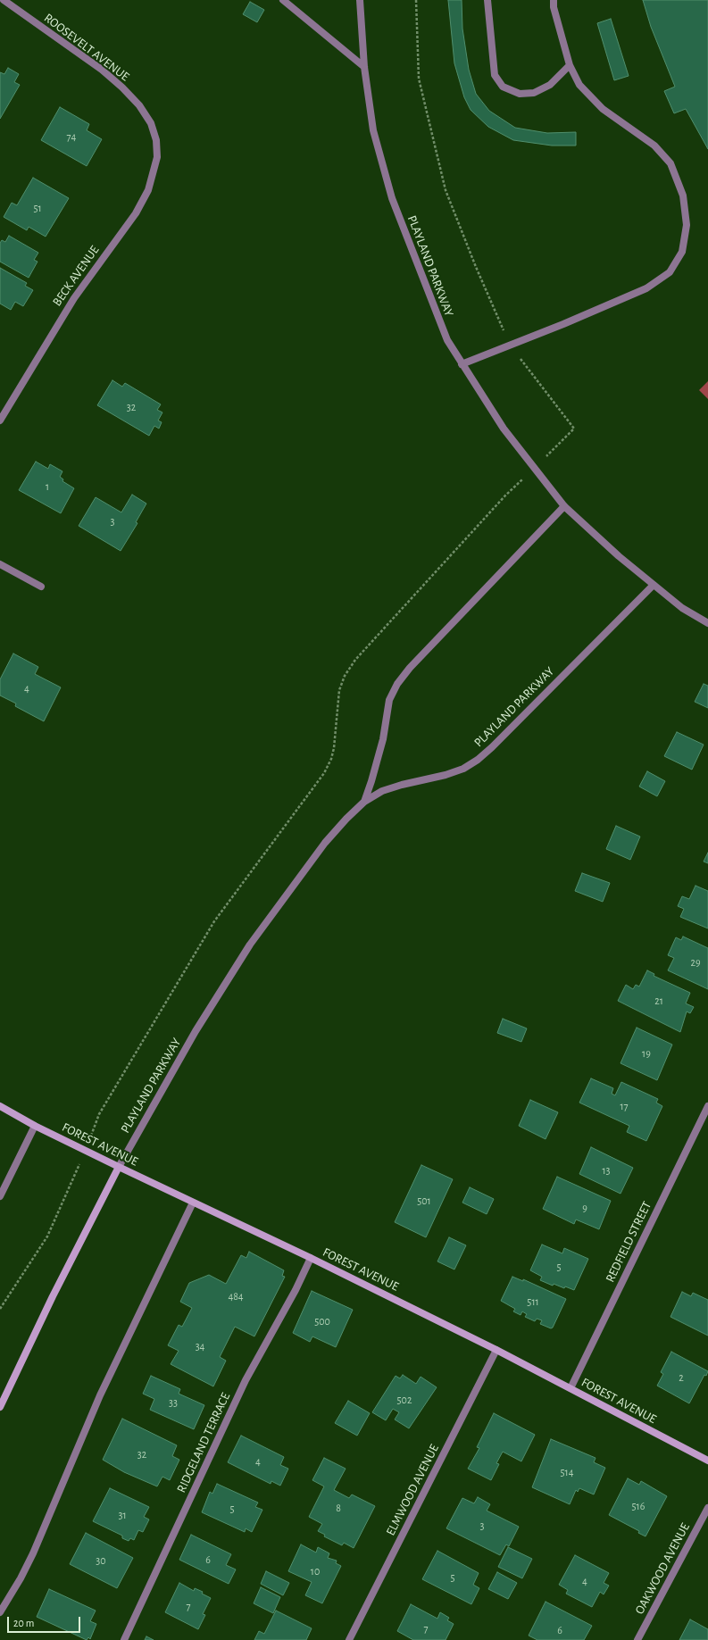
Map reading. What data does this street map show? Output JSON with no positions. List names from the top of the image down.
{
  "streets": {
    "street": [
      "ROOSEVELT AVENUE",
      "PLAYLAND PARKWAY",
      "BECK AVENUE",
      "FOREST AVENUE",
      "REDFIELD STREET",
      "RIDGELAND TERRACE",
      "ELMWOOD AVENUE",
      "OAKWOOD AVENUE"
    ]
  },
  "crossings": [
    ["ROOSEVELT AVENUE", "BECK AVENUE"],
    ["PLAYLAND PARKWAY", "FOREST AVENUE"],
    ["FOREST AVENUE", "REDFIELD STREET"],
    ["FOREST AVENUE", "RIDGELAND TERRACE"],
    ["FOREST AVENUE", "ELMWOOD AVENUE"]
  ],
  "house_numbers": [
    "74",
    "51",
    "32",
    "1",
    "3",
    "4",
    "29",
    "21",
    "19",
    "17",
    "13",
    "501",
    "9",
    "5",
    "484",
    "511",
    "500",
    "34",
    "2",
    "502",
    "33",
    "32",
    "4",
    "514",
    "516",
    "8",
    "5",
    "31",
    "3",
    "6",
    "30",
    "10",
    "5",
    "4",
    "7",
    "7",
    "6"
  ],
  "scale_bar": "20 m"
}
